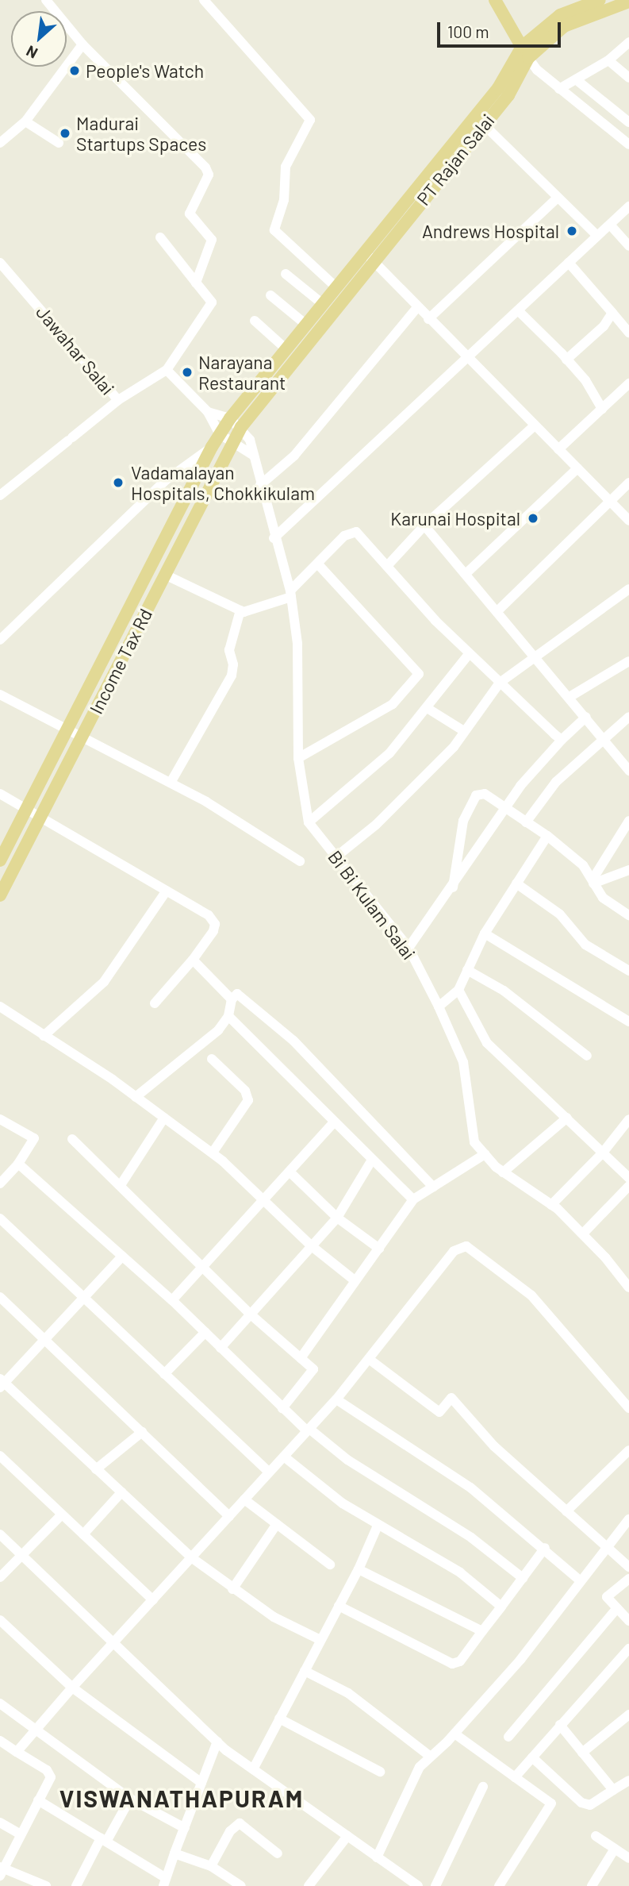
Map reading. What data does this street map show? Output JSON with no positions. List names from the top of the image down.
{
  "streets": {
    "main road": ["PT Rajan Salai", "Income Tax Rd"],
    "street": ["Jawahar Salai", "Bi Bi Kulam Salai"]
  },
  "crossings": [
    ["PT Rajan Salai", "Income Tax Rd"],
    ["PT Rajan Salai", "Bi Bi Kulam Salai"],
    ["Income Tax Rd", "Bi Bi Kulam Salai"]
  ],
  "districts": ["VISWANATHAPURAM"],
  "places": [
    "People's Watch",
    "Madurai Startups Spaces",
    "Andrews Hospital",
    "Narayana Restaurant",
    "Vadamalayan Hospitals, Chokkikulam",
    "Karunai Hospital"
  ],
  "scale_bar": "100 m",
  "north": "bottom left"
}
